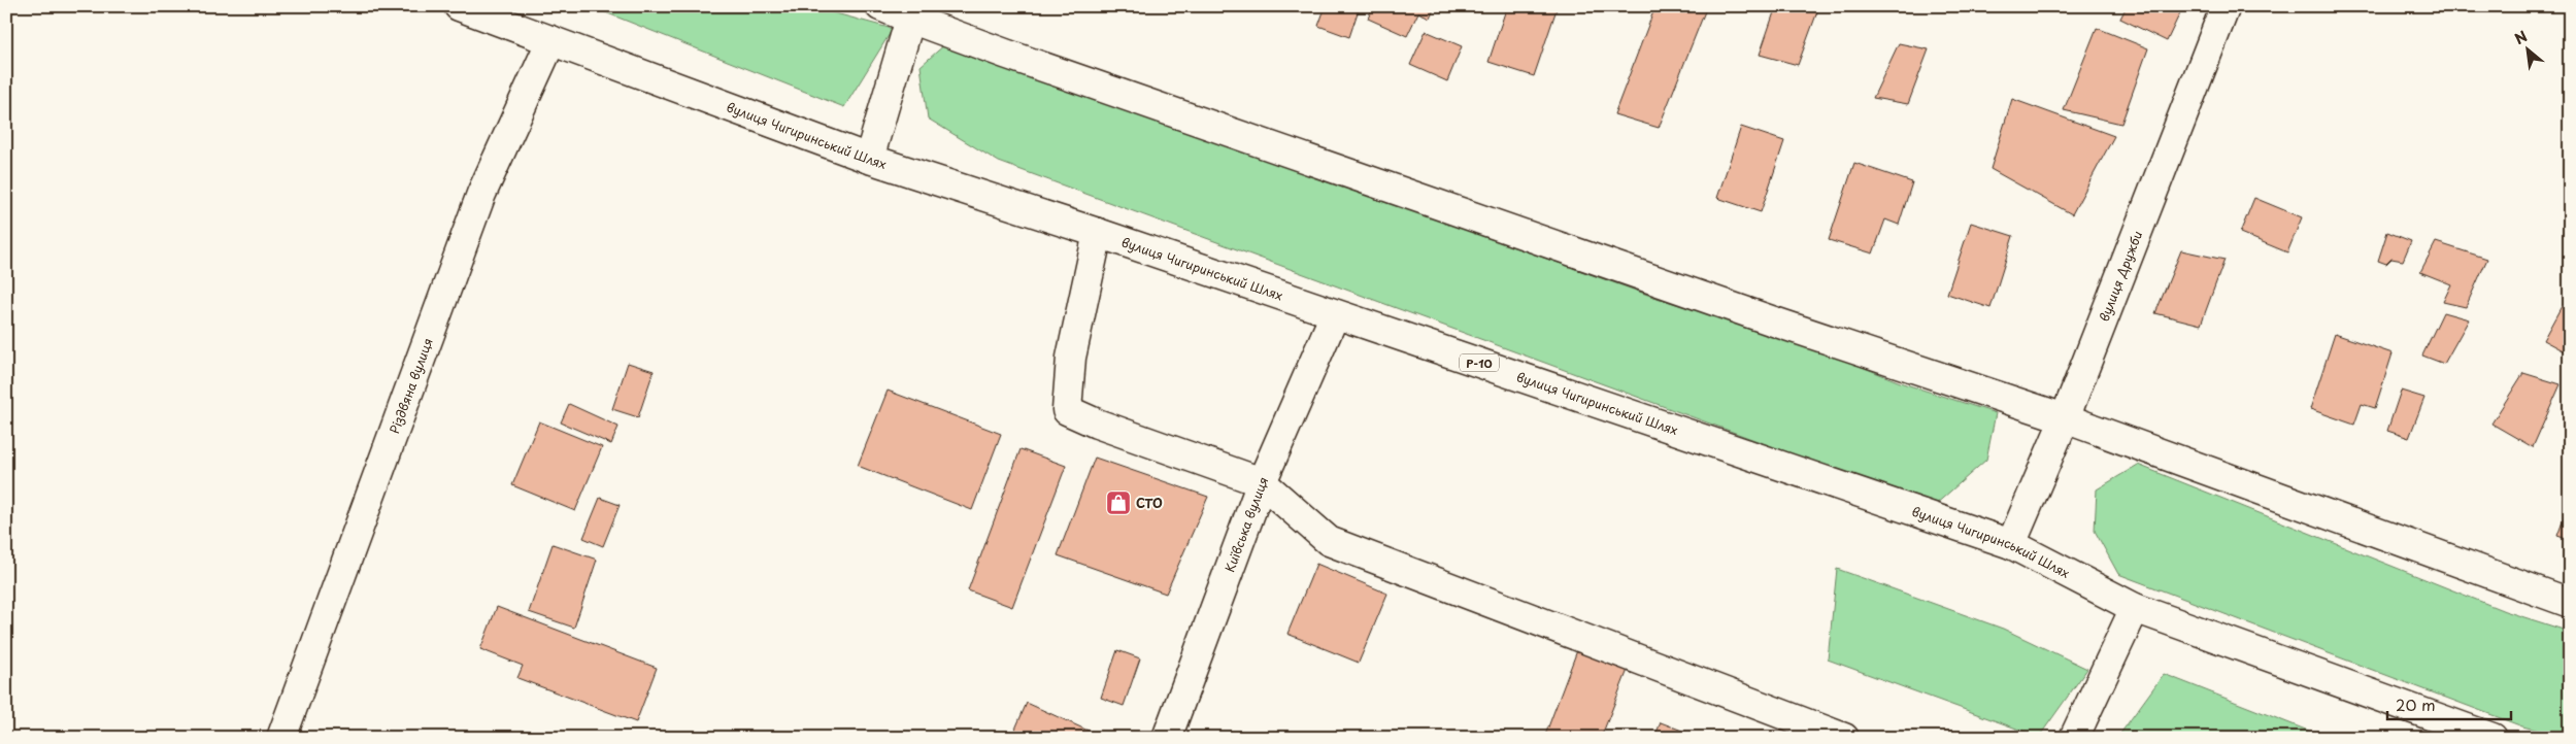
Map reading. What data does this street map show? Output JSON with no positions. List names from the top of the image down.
{
  "streets": {
    "street": [
      "вулиця Чигиринський Шлях",
      "вулиця Дружби",
      "Р-10",
      "Різдвяна вулиця",
      "Київська вулиця"
    ]
  },
  "crossings": [
    ["вулиця Чигиринський Шлях", "вулиця Дружби"],
    ["вулиця Чигиринський Шлях", "Різдвяна вулиця"],
    ["вулиця Чигиринський Шлях", "Київська вулиця"]
  ],
  "places": {
    "shop": ["СТО"]
  },
  "scale_bar": "20 m",
  "north": "top left"
}
